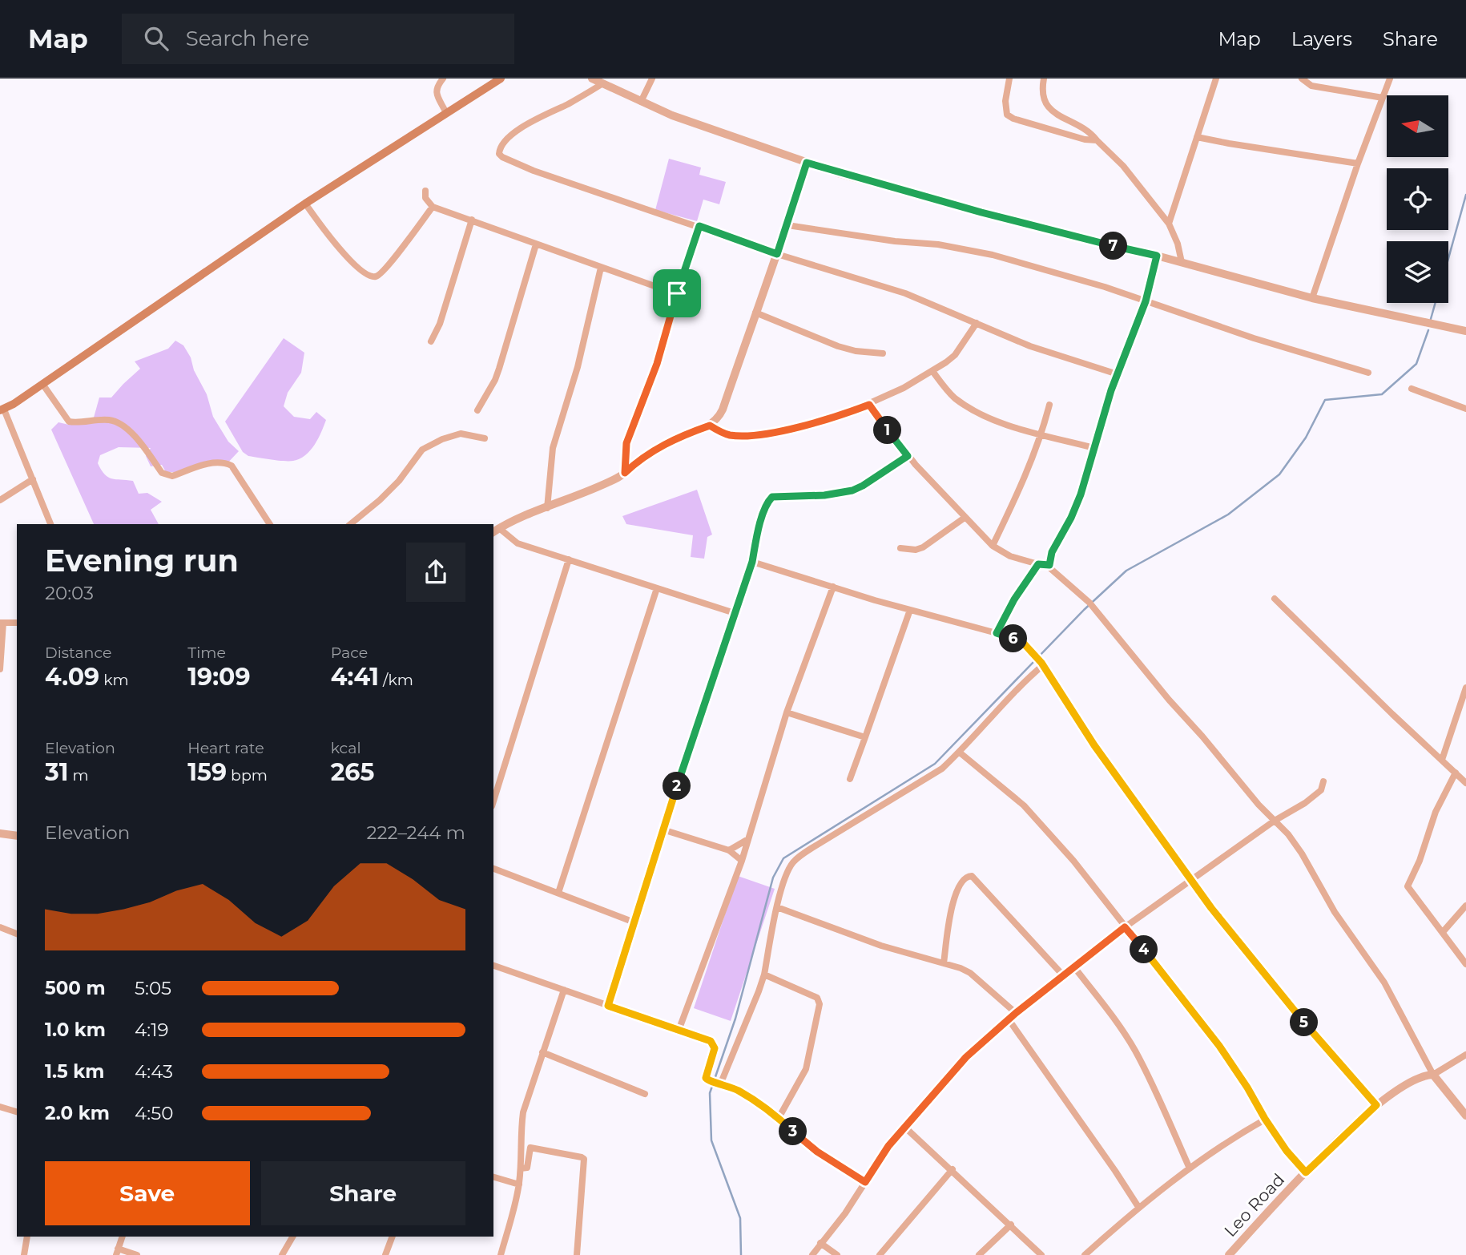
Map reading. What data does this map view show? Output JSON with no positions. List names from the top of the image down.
{
  "streets": {
    "street": ["Leo Road"]
  },
  "north": "left",
  "page": {
    "header": "Map",
    "search": "Search here",
    "nav": ["Map", "Layers", "Share"],
    "pins": [
      "7",
      "1",
      "6",
      "2",
      "4",
      "5",
      "3"
    ],
    "heading": ["Evening run", "20:03"],
    "stats": [
      ["Distance", "4.09 km"],
      ["Time", "19:09"],
      ["Pace", "4:41 /km"],
      ["Elevation", "31 m"],
      ["Heart rate", "159 bpm"],
      ["kcal", "265"]
    ],
    "chart": ["Elevation", "222–244 m"],
    "list": [
      {
        "name": "500 m",
        "note": "5:05"
      },
      {
        "name": "1.0 km",
        "note": "4:19"
      },
      {
        "name": "1.5 km",
        "note": "4:43"
      },
      {
        "name": "2.0 km",
        "note": "4:50"
      }
    ],
    "buttons": ["Save", "Share"]
  }
}
